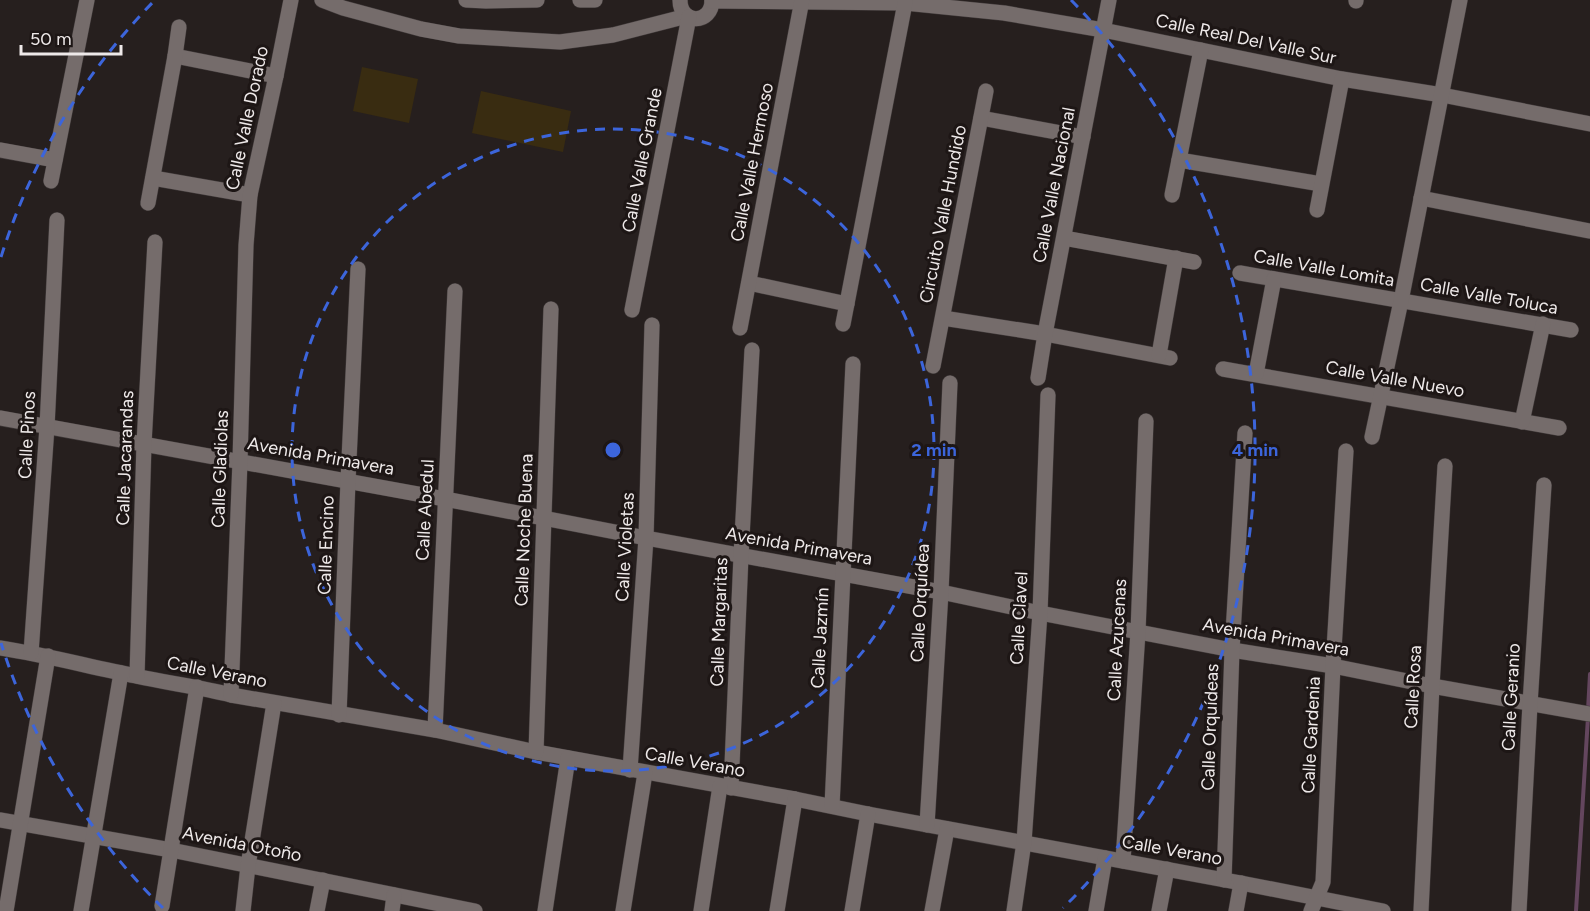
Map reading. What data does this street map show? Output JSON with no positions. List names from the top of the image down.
{
  "streets": {
    "street": [
      "Calle Real Del Valle Sur",
      "Calle Valle Dorado",
      "Calle Valle Grande",
      "Calle Valle Hermoso",
      "Calle Valle Nacional",
      "Circuito Valle Hundido",
      "Calle Valle Lomita",
      "Calle Valle Toluca",
      "Calle Valle Nuevo",
      "Calle Pinos",
      "Avenida Primavera",
      "Calle Jacarandas",
      "Calle Gladiolas",
      "Calle Abedul",
      "Calle Noche Buena",
      "Calle Encino",
      "Calle Violetas",
      "Calle Orquídea",
      "Calle Clavel",
      "Calle Margaritas",
      "Calle Jazmín",
      "Calle Azucenas",
      "Calle Verano",
      "Calle Rosa",
      "Calle Geranio",
      "Calle Orquídeas",
      "Calle Gardenia",
      "Avenida Otoño"
    ]
  },
  "crossings": [
    ["Calle Real Del Valle Sur", "Calle Valle Hermoso"],
    ["Calle Real Del Valle Sur", "Calle Valle Nacional"],
    ["Calle Valle Dorado", "Calle Gladiolas"],
    ["Calle Valle Nacional", "Circuito Valle Hundido"],
    ["Calle Valle Lomita", "Calle Valle Toluca"],
    ["Calle Pinos", "Avenida Primavera"],
    ["Calle Pinos", "Calle Verano"],
    ["Avenida Primavera", "Calle Jacarandas"],
    ["Avenida Primavera", "Calle Gladiolas"],
    ["Avenida Primavera", "Calle Abedul"],
    ["Avenida Primavera", "Calle Noche Buena"],
    ["Avenida Primavera", "Calle Encino"],
    ["Avenida Primavera", "Calle Violetas"],
    ["Avenida Primavera", "Calle Orquídea"],
    ["Avenida Primavera", "Calle Clavel"],
    ["Avenida Primavera", "Calle Margaritas"],
    ["Avenida Primavera", "Calle Jazmín"],
    ["Avenida Primavera", "Calle Azucenas"],
    ["Avenida Primavera", "Calle Rosa"],
    ["Avenida Primavera", "Calle Geranio"],
    ["Avenida Primavera", "Calle Orquídeas"],
    ["Avenida Primavera", "Calle Gardenia"],
    ["Calle Jacarandas", "Calle Verano"],
    ["Calle Gladiolas", "Calle Verano"],
    ["Calle Abedul", "Calle Verano"],
    ["Calle Noche Buena", "Calle Verano"],
    ["Calle Encino", "Calle Verano"],
    ["Calle Violetas", "Calle Verano"],
    ["Calle Orquídea", "Calle Verano"],
    ["Calle Clavel", "Calle Verano"],
    ["Calle Margaritas", "Calle Verano"],
    ["Calle Jazmín", "Calle Verano"],
    ["Calle Azucenas", "Calle Verano"],
    ["Calle Verano", "Calle Orquídeas"],
    ["Calle Verano", "Calle Gardenia"]
  ],
  "scale_bar": "50 m",
  "rings": ["2 min", "4 min"]
}
